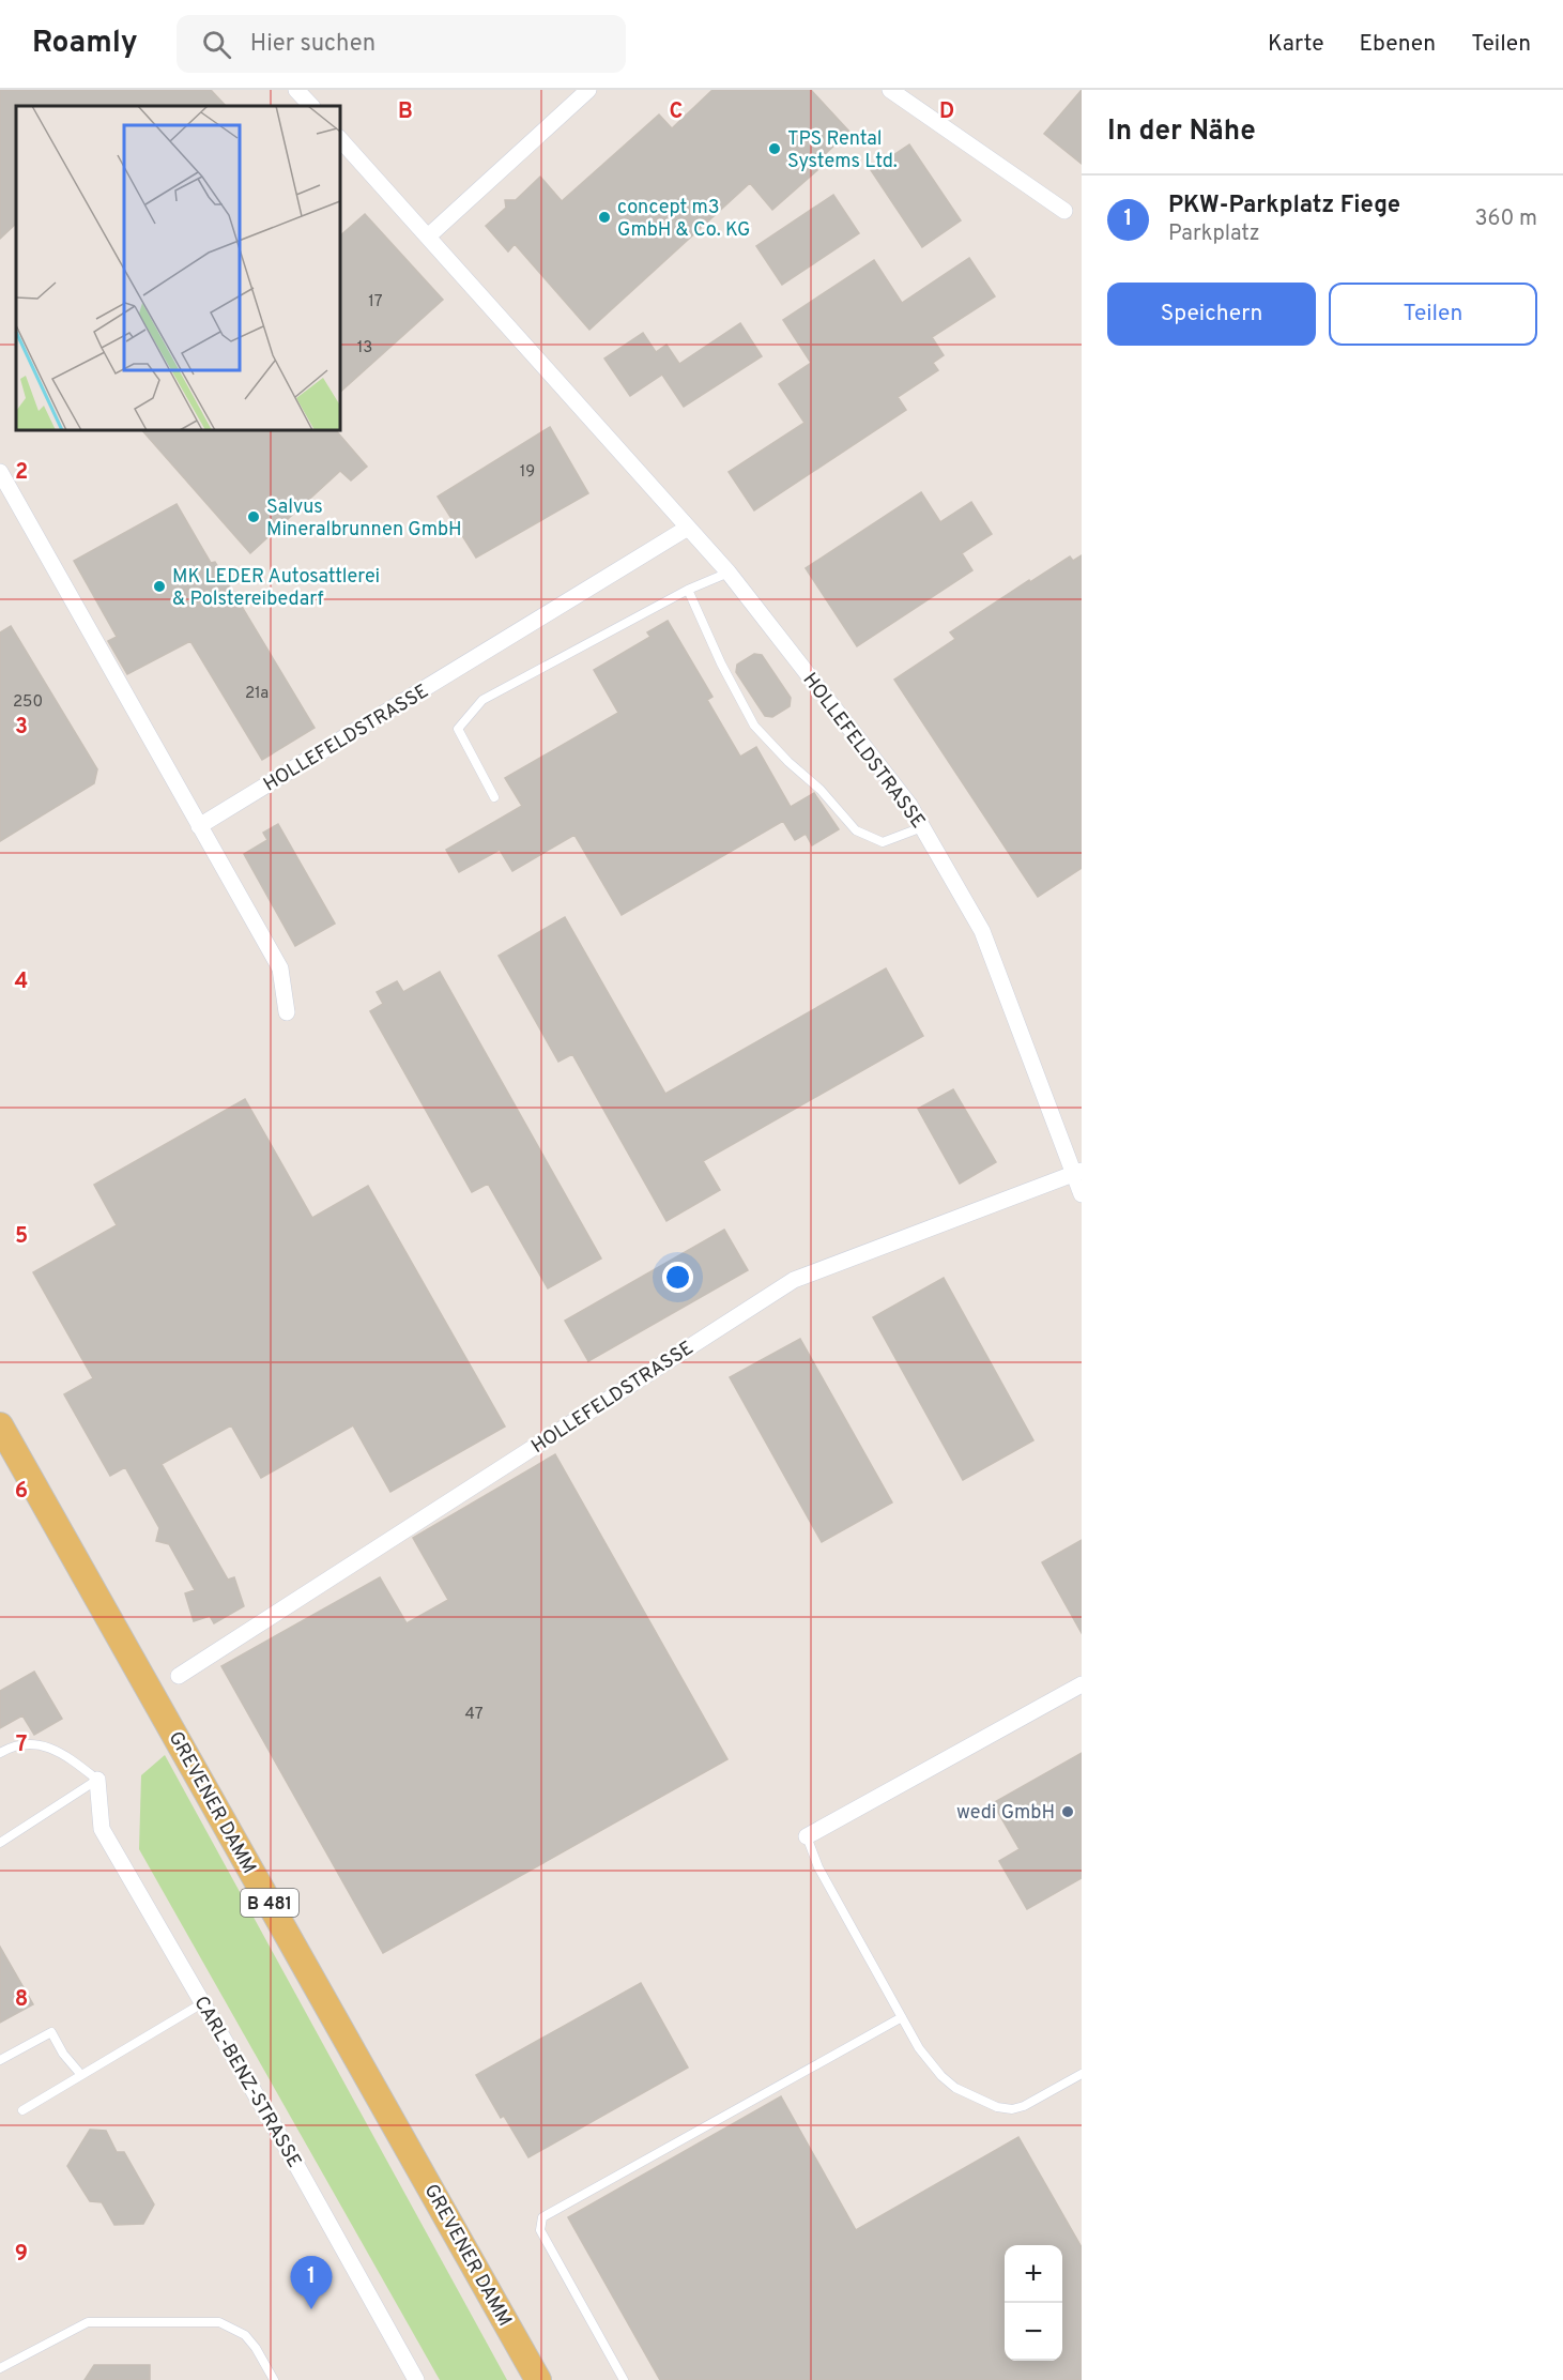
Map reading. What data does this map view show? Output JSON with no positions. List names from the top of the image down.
{
  "streets": {
    "main road": ["GREVENER DAMM", "B 481"],
    "street": ["HOLLEFELDSTRASSE", "CARL-BENZ-STRASSE"]
  },
  "places": [
    "TPS Rental Systems Ltd.",
    "concept m3 GmbH & Co. KG",
    "Salvus Mineralbrunnen GmbH",
    "MK LEDER Autosattlerei & Polstereibedarf",
    "wedi GmbH"
  ],
  "house_numbers": [
    "17",
    "13",
    "19",
    "21a",
    "250",
    "47"
  ],
  "page": {
    "header": "Roamly",
    "search": "Hier suchen",
    "nav": ["Karte", "Ebenen", "Teilen"],
    "heading": "In der Nähe",
    "list": [
      {
        "mark": "1",
        "name": "PKW-Parkplatz Fiege",
        "note": "Parkplatz",
        "value": "360 m"
      }
    ],
    "buttons": ["Speichern", "Teilen"],
    "map_buttons": ["+", "−"],
    "pins": "1"
  },
  "grid": {
    "columns": ["B", "C", "D"],
    "rows": [
      "2",
      "3",
      "4",
      "5",
      "6",
      "7",
      "8",
      "9"
    ]
  }
}
